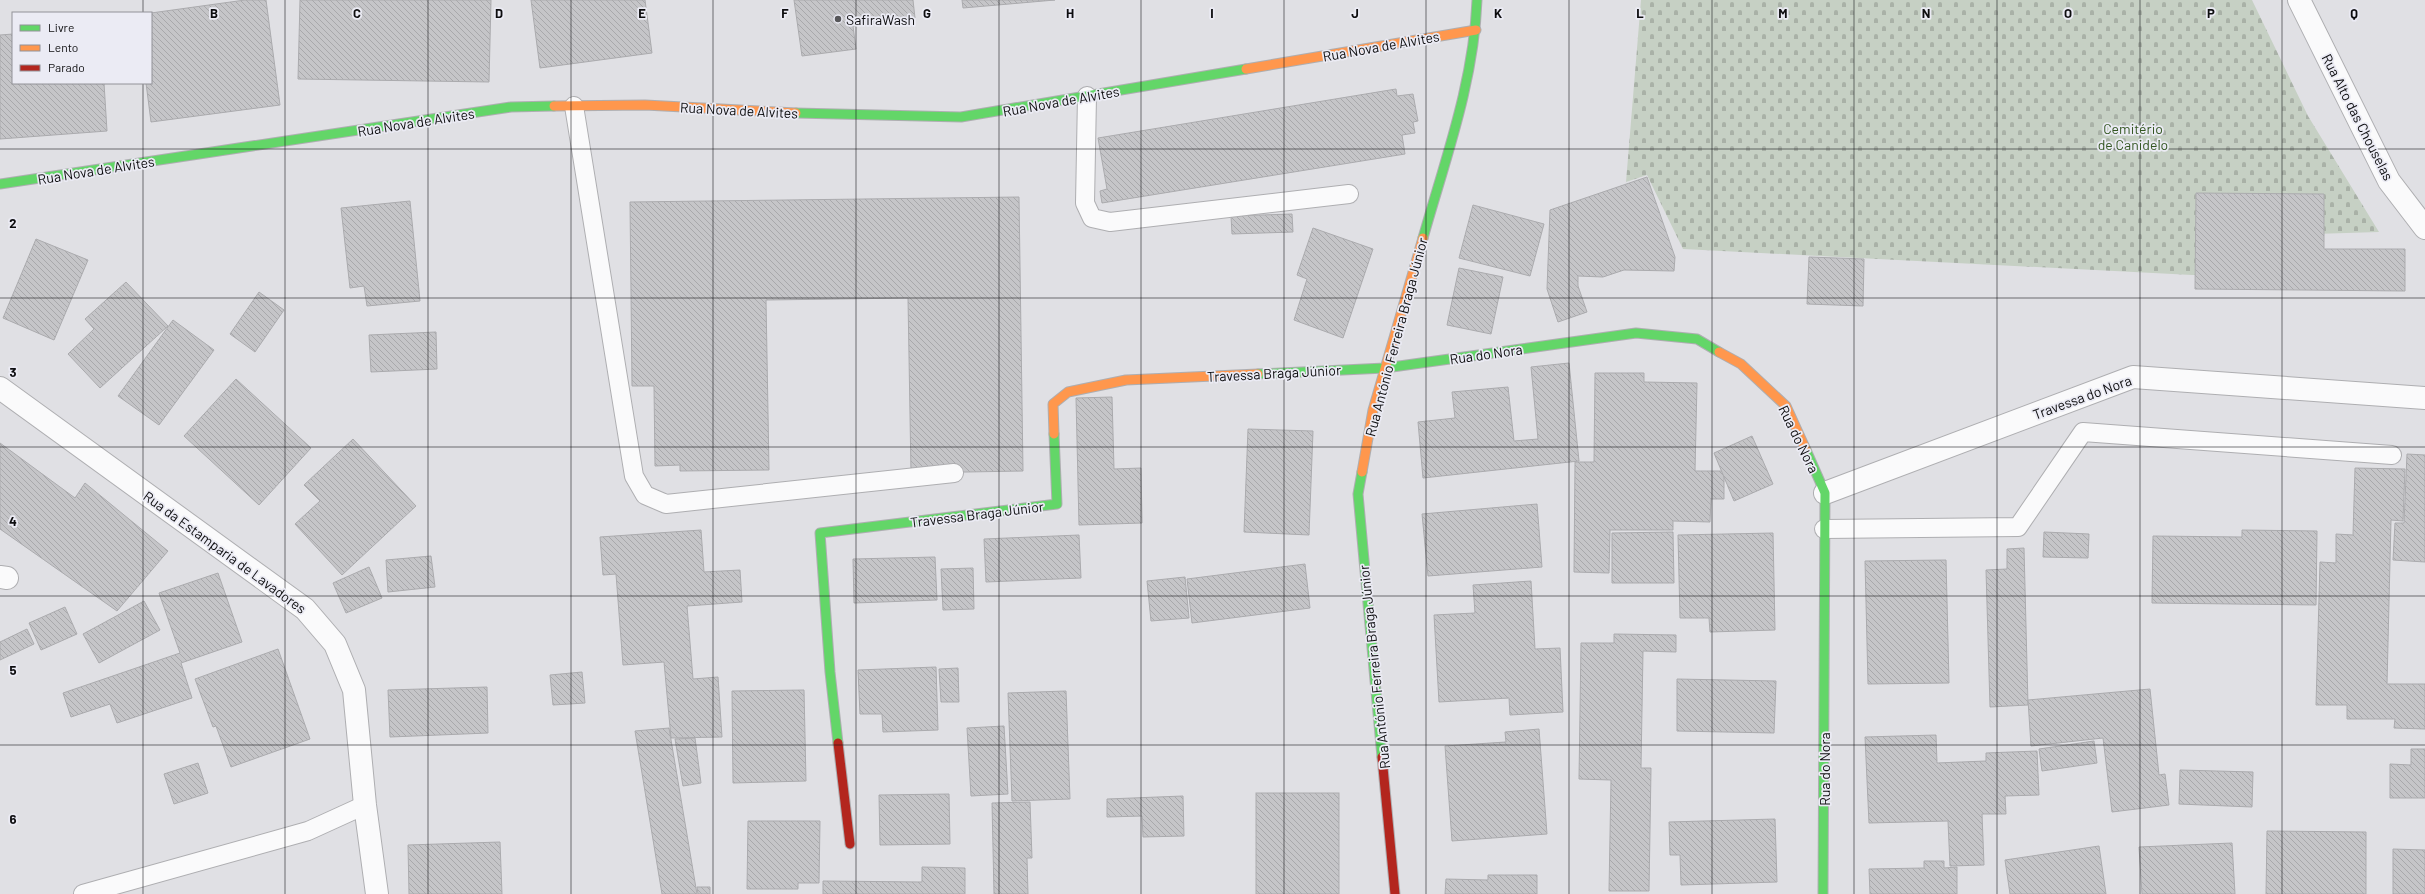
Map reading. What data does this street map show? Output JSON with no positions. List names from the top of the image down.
{
  "streets": {
    "street": [
      "Rua Nova de Alvites",
      "Rua Alto das Chouselas",
      "Rua António Ferreira Braga Júnior",
      "Rua do Nora",
      "Travessa Braga Júnior",
      "Travessa do Nora",
      "Rua da Estamparia de Lavadores"
    ]
  },
  "crossings": [
    ["Rua Nova de Alvites", "Rua António Ferreira Braga Júnior"],
    ["Rua António Ferreira Braga Júnior", "Rua do Nora"],
    ["Rua António Ferreira Braga Júnior", "Travessa Braga Júnior"],
    ["Rua do Nora", "Travessa Braga Júnior"],
    ["Rua do Nora", "Travessa do Nora"]
  ],
  "parks": ["Cemitério de Canidelo"],
  "places": ["SafiraWash"],
  "legend": ["Livre", "Lento", "Parado"],
  "grid": {
    "columns": [
      "B",
      "C",
      "D",
      "E",
      "F",
      "G",
      "H",
      "I",
      "J",
      "K",
      "L",
      "M",
      "N",
      "O",
      "P",
      "Q"
    ],
    "rows": [
      "2",
      "3",
      "4",
      "5",
      "6"
    ]
  }
}
